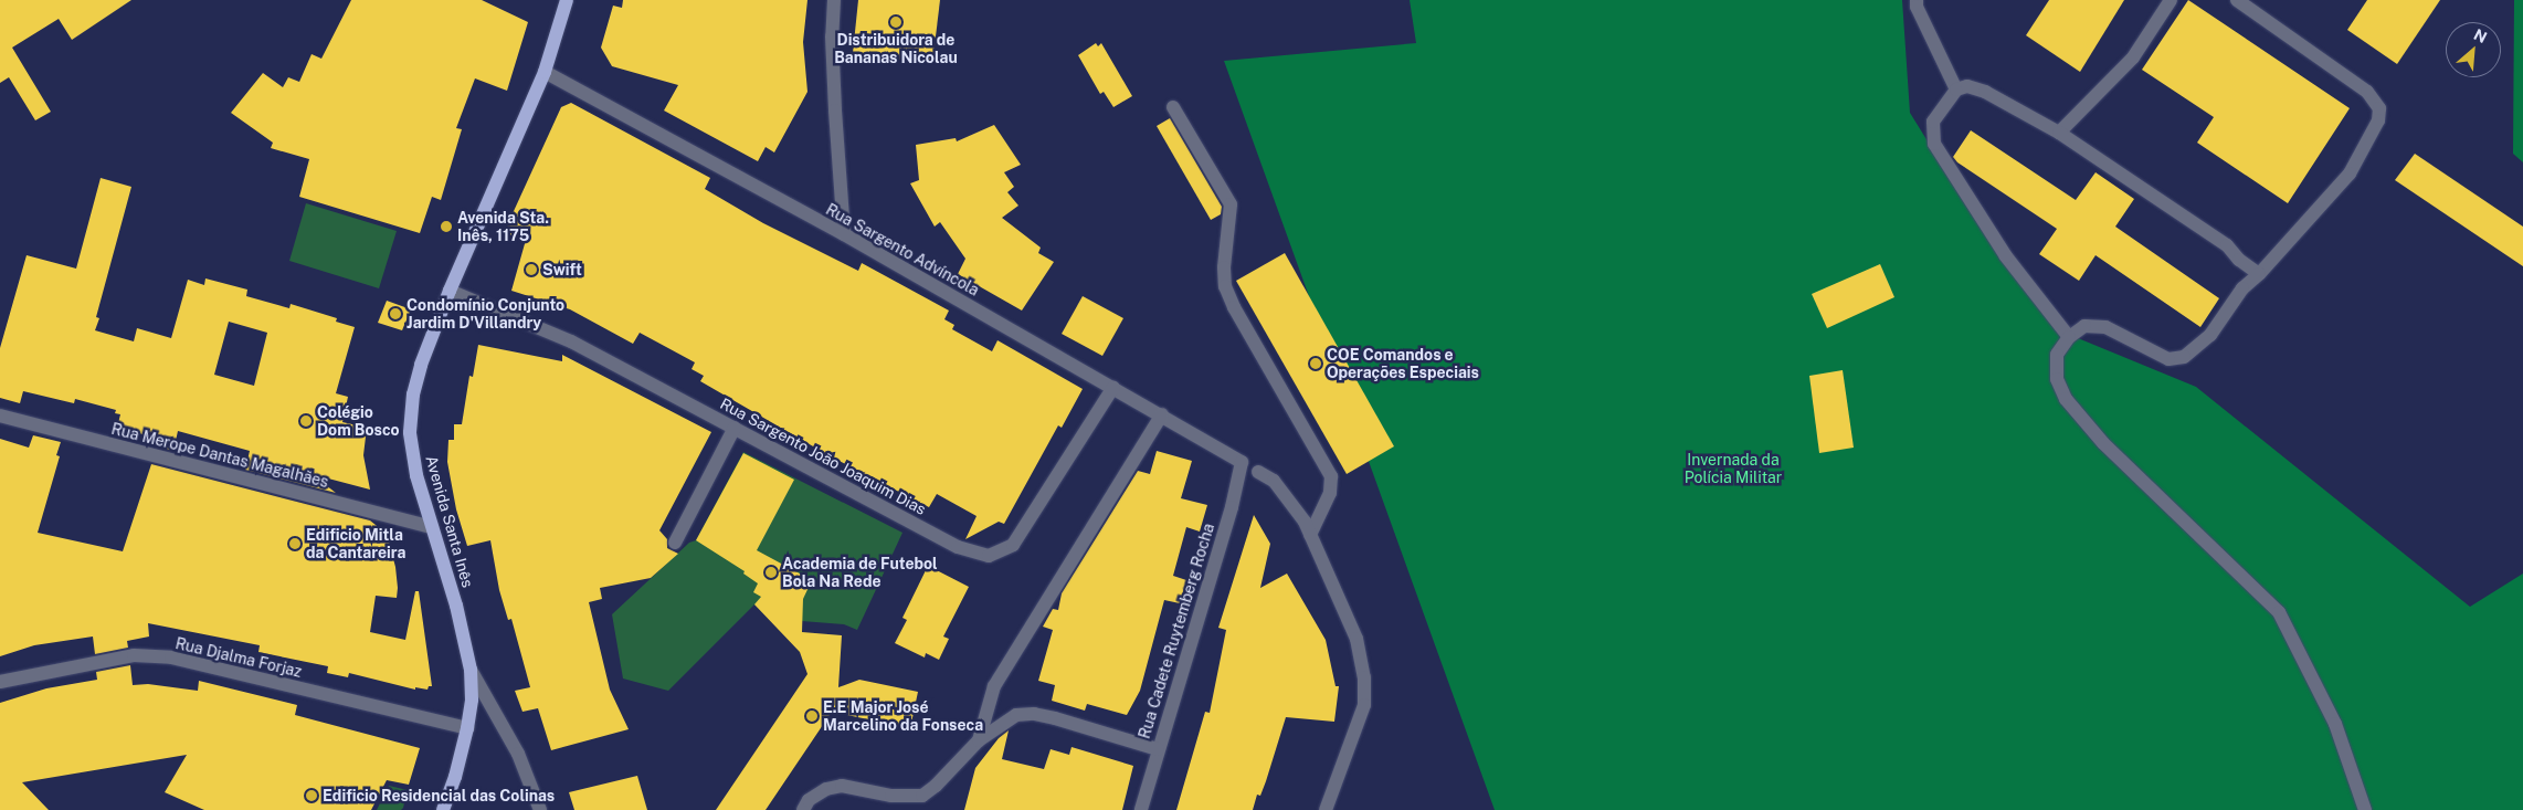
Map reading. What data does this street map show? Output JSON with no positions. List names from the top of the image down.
{
  "streets": {
    "main road": ["Avenida Santa Inês"],
    "street": [
      "Rua Sargento Advíncola",
      "Rua Merope Dantas Magalhães",
      "Rua Sargento João Joaquim Dias",
      "Rua Cadete Ruytemberg Rocha",
      "Rua Djalma Forjaz"
    ]
  },
  "crossings": [
    ["Rua Sargento Advíncola", "Rua Sargento João Joaquim Dias"],
    ["Rua Sargento Advíncola", "Avenida Santa Inês"],
    ["Rua Sargento Advíncola", "Rua Cadete Ruytemberg Rocha"],
    ["Rua Merope Dantas Magalhães", "Avenida Santa Inês"],
    ["Rua Sargento João Joaquim Dias", "Avenida Santa Inês"],
    ["Avenida Santa Inês", "Rua Djalma Forjaz"]
  ],
  "parks": ["Invernada da Polícia Militar"],
  "places": [
    "Distribuidora de Bananas Nicolau",
    "Avenida Sta. Inês, 1175",
    "Swift",
    "Condomínio Conjunto Jardim D'Villandry",
    "COE Comandos e Operações Especiais",
    "Colégio Dom Bosco",
    "Edificio Mitla da Cantareira",
    "Academia de Futebol Bola Na Rede",
    "E.E Major José Marcelino da Fonseca",
    "Edificio Residencial das Colinas"
  ],
  "north": "top right"
}
